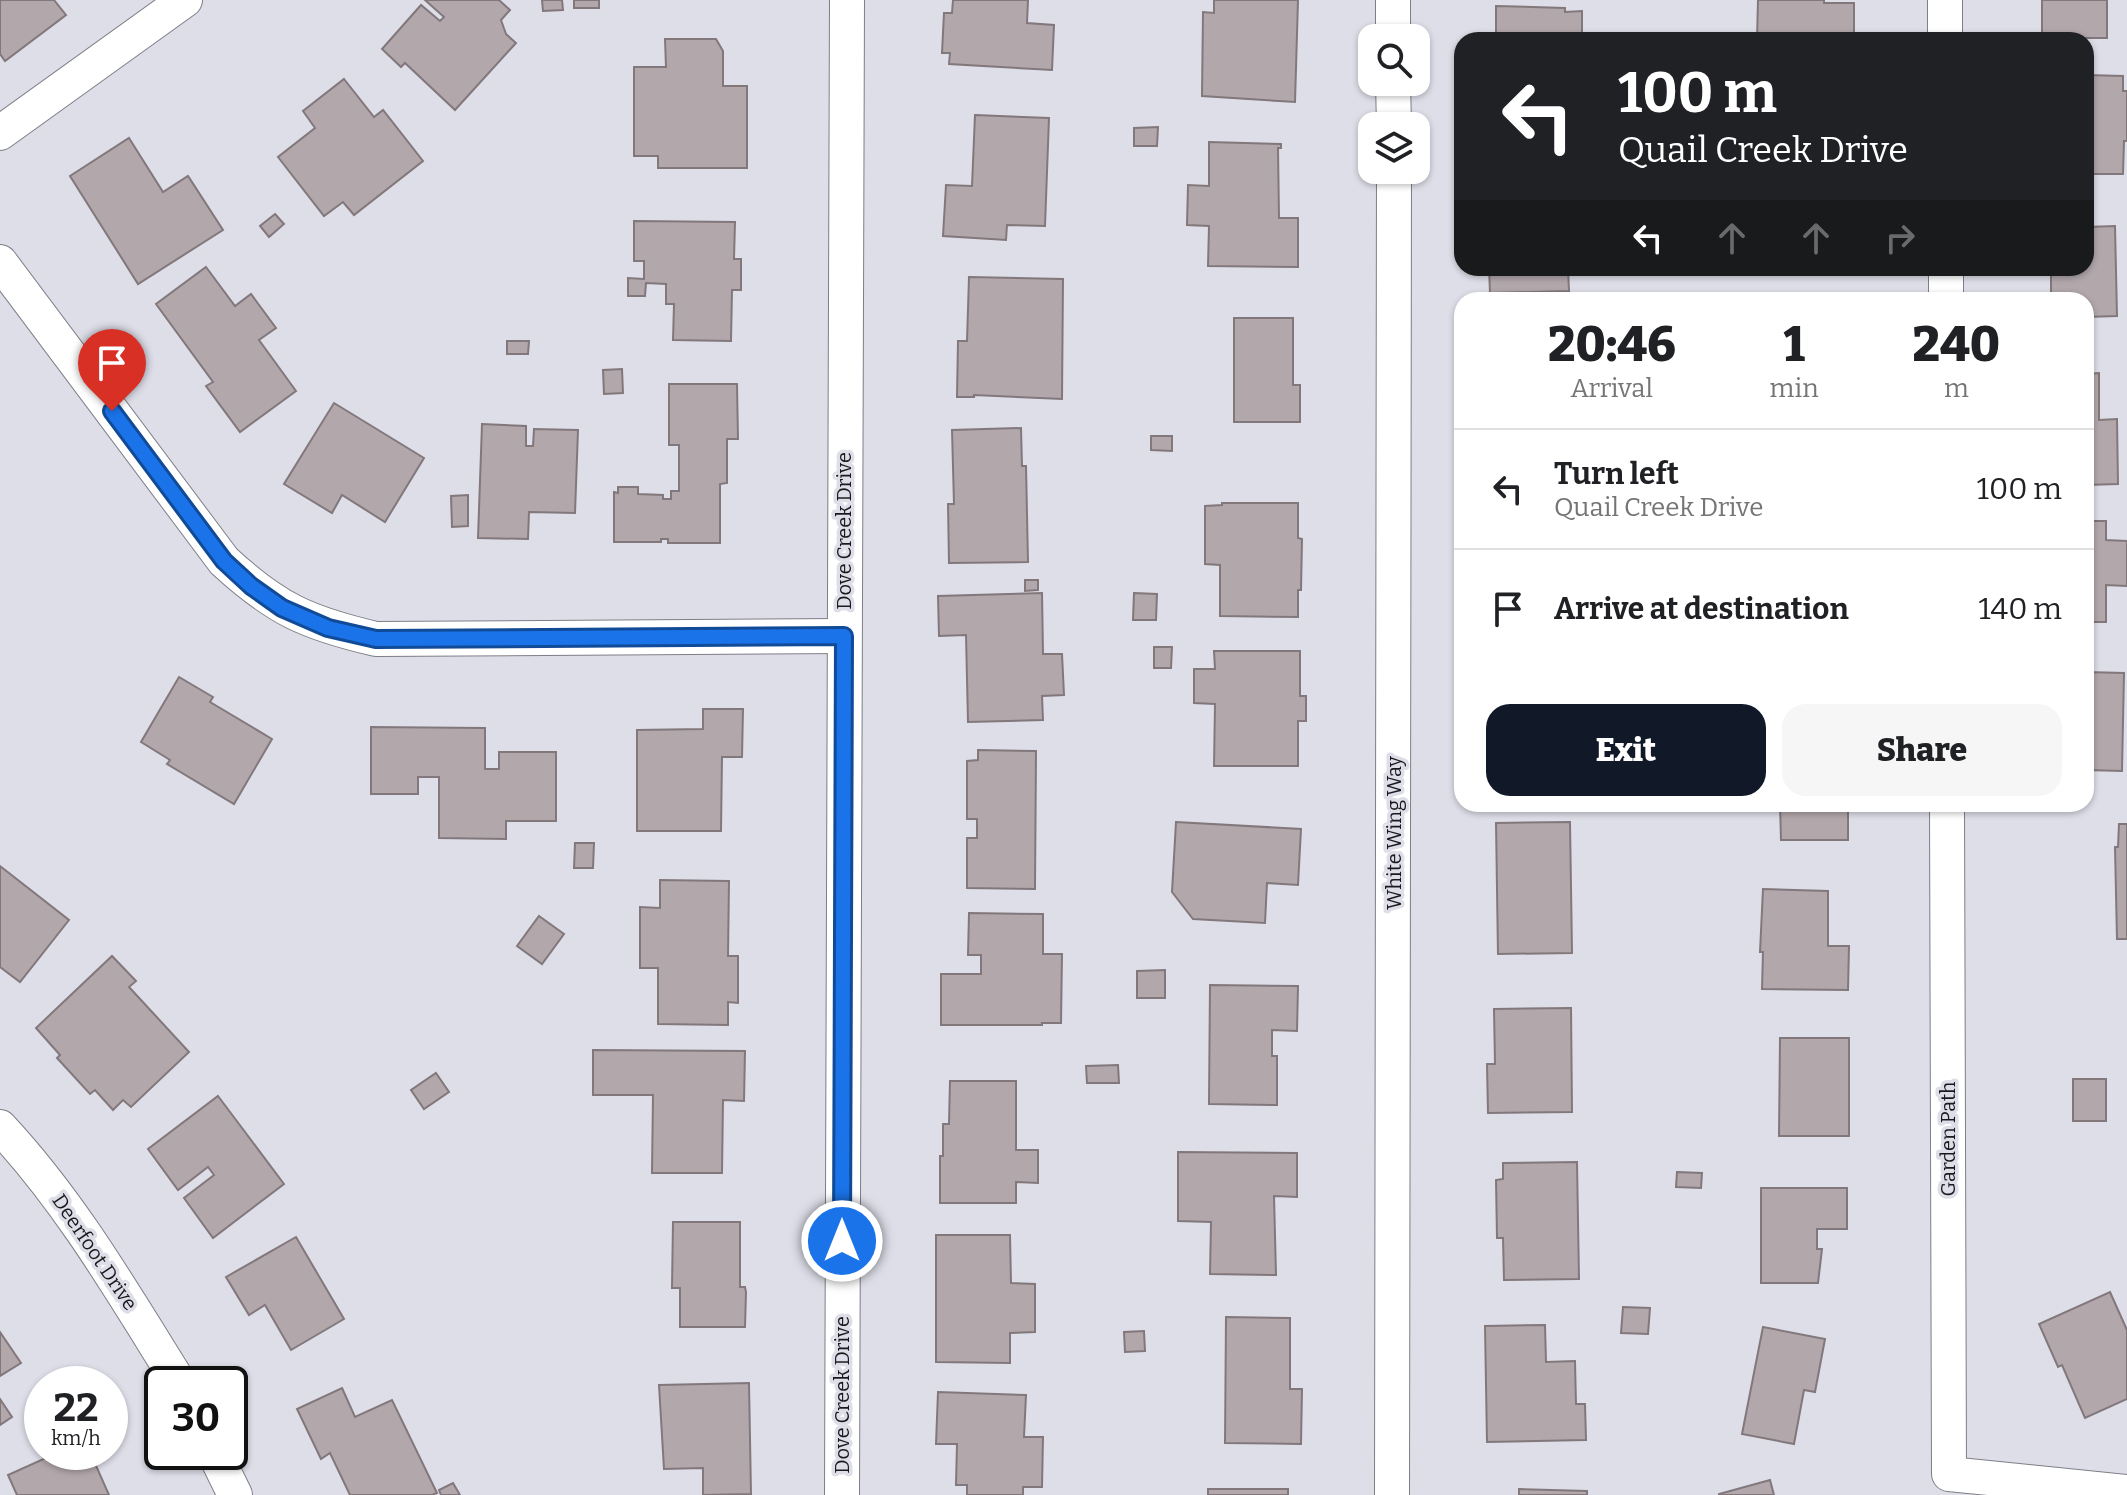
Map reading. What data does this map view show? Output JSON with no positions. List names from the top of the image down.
{
  "streets": {
    "street": [
      "Dove Creek Drive",
      "White Wing Way",
      "Garden Path",
      "Deerfoot Drive"
    ]
  },
  "page": {
    "turn": ["100 m", "Quail Creek Drive"],
    "eta": [
      "20:46",
      "Arrival",
      "1",
      "min",
      "240",
      "m"
    ],
    "list": [
      {
        "name": "Turn left",
        "note": "Quail Creek Drive",
        "value": "100 m"
      },
      {
        "name": "Arrive at destination",
        "value": "140 m"
      }
    ],
    "buttons": ["Exit", "Share"],
    "speed": "22 km/h",
    "limit": "30"
  }
}
